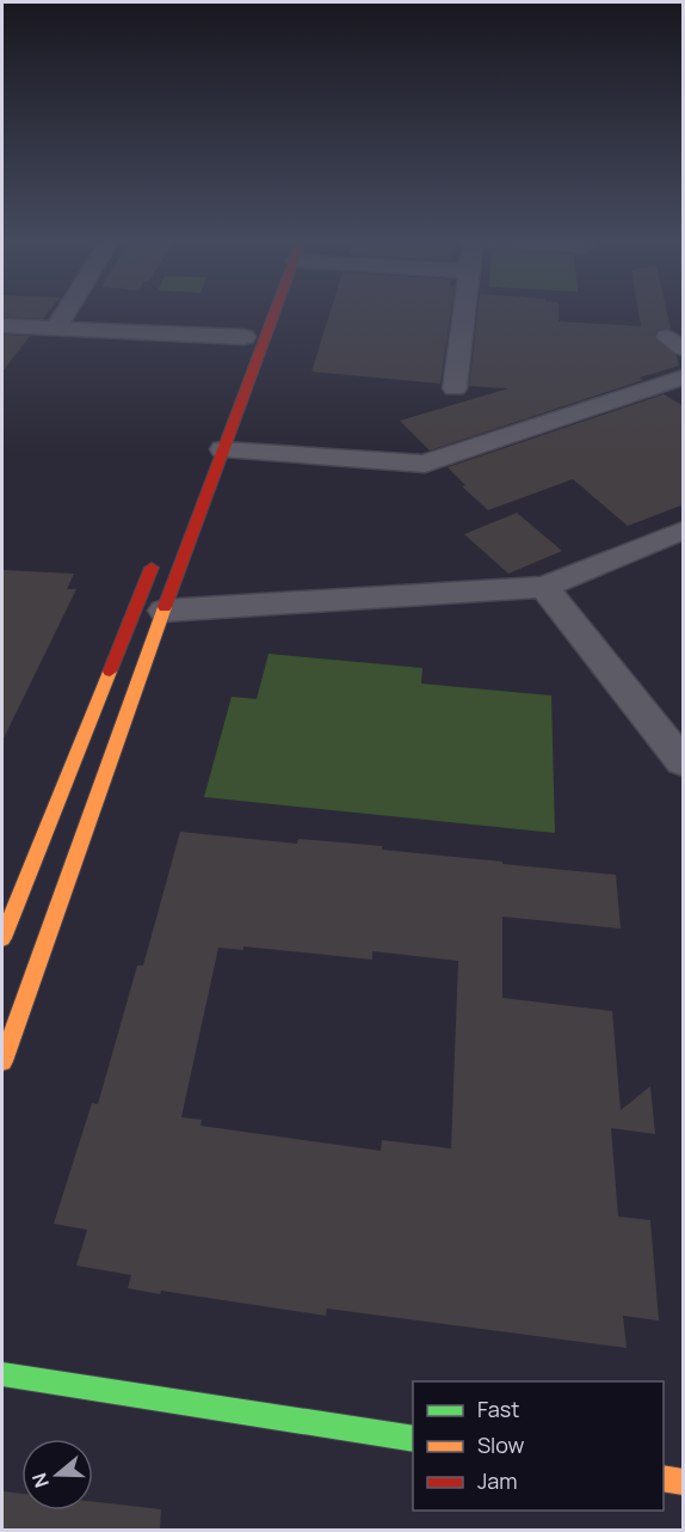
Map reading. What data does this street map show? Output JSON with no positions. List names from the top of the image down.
{
  "legend": ["Fast", "Slow", "Jam"],
  "north": "left"
}
